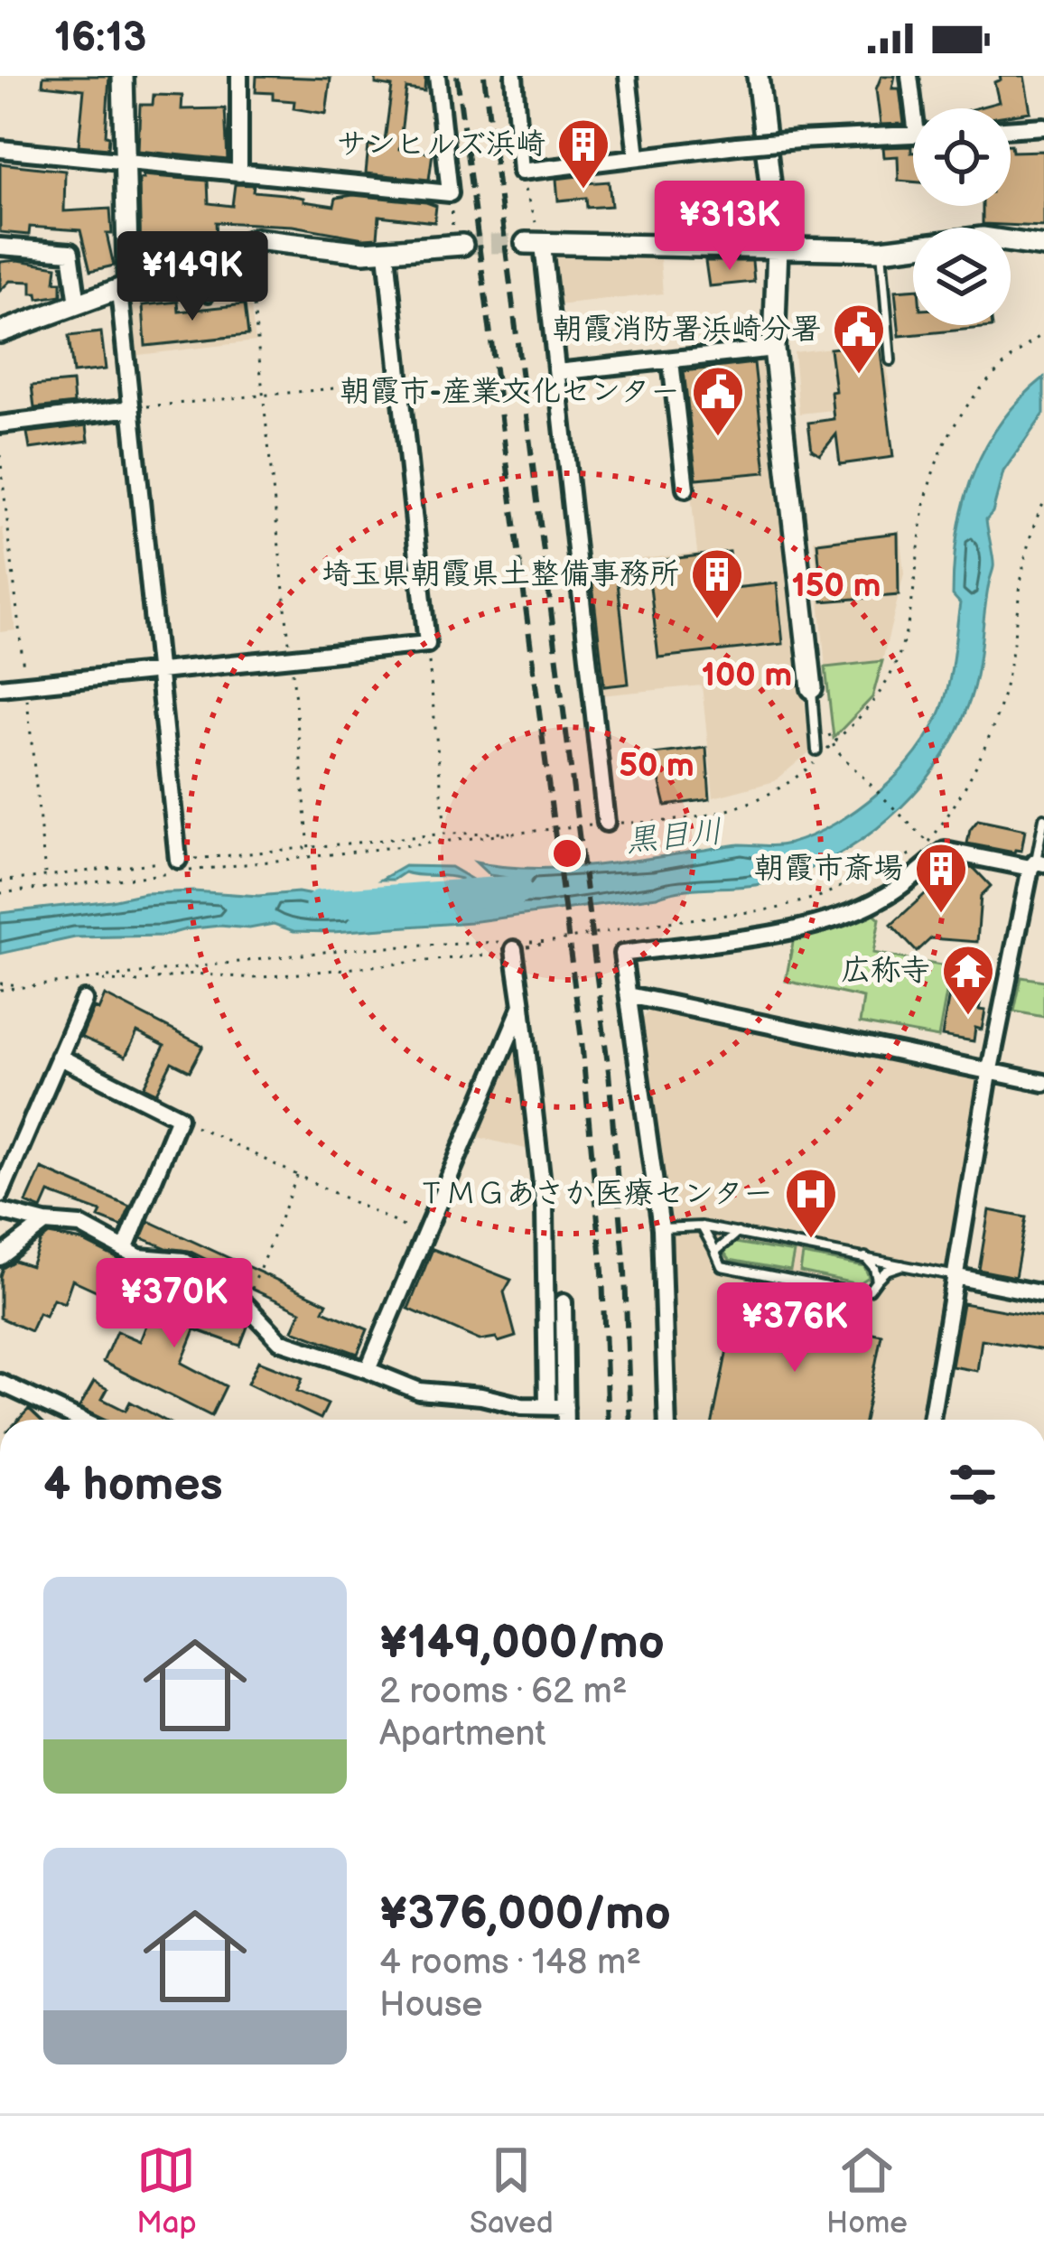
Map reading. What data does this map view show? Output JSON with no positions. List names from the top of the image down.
{
  "water": ["黒目川"],
  "places": {
    "building": ["サンヒルズ浜崎", "埼玉県朝霞県土整備事務所", "朝霞市斎場"],
    "public building": ["朝霞消防署浜崎分署", "朝霞市-産業文化センター"],
    "temple": ["広称寺"],
    "hospital": ["ＴＭＧあさか医療センター"]
  },
  "page": {
    "status": "16:13",
    "price": [
      "¥313K",
      "¥149K",
      "¥370K",
      "¥376K"
    ],
    "heading": "4 homes",
    "list": [
      {
        "name": "¥149,000/mo",
        "note": "2 rooms · 62 m² · Apartment"
      },
      {
        "name": "¥376,000/mo",
        "note": "4 rooms · 148 m² · House"
      }
    ],
    "tabs": ["Map", "Saved", "Home"]
  },
  "rings": ["150 m", "100 m", "50 m"]
}
